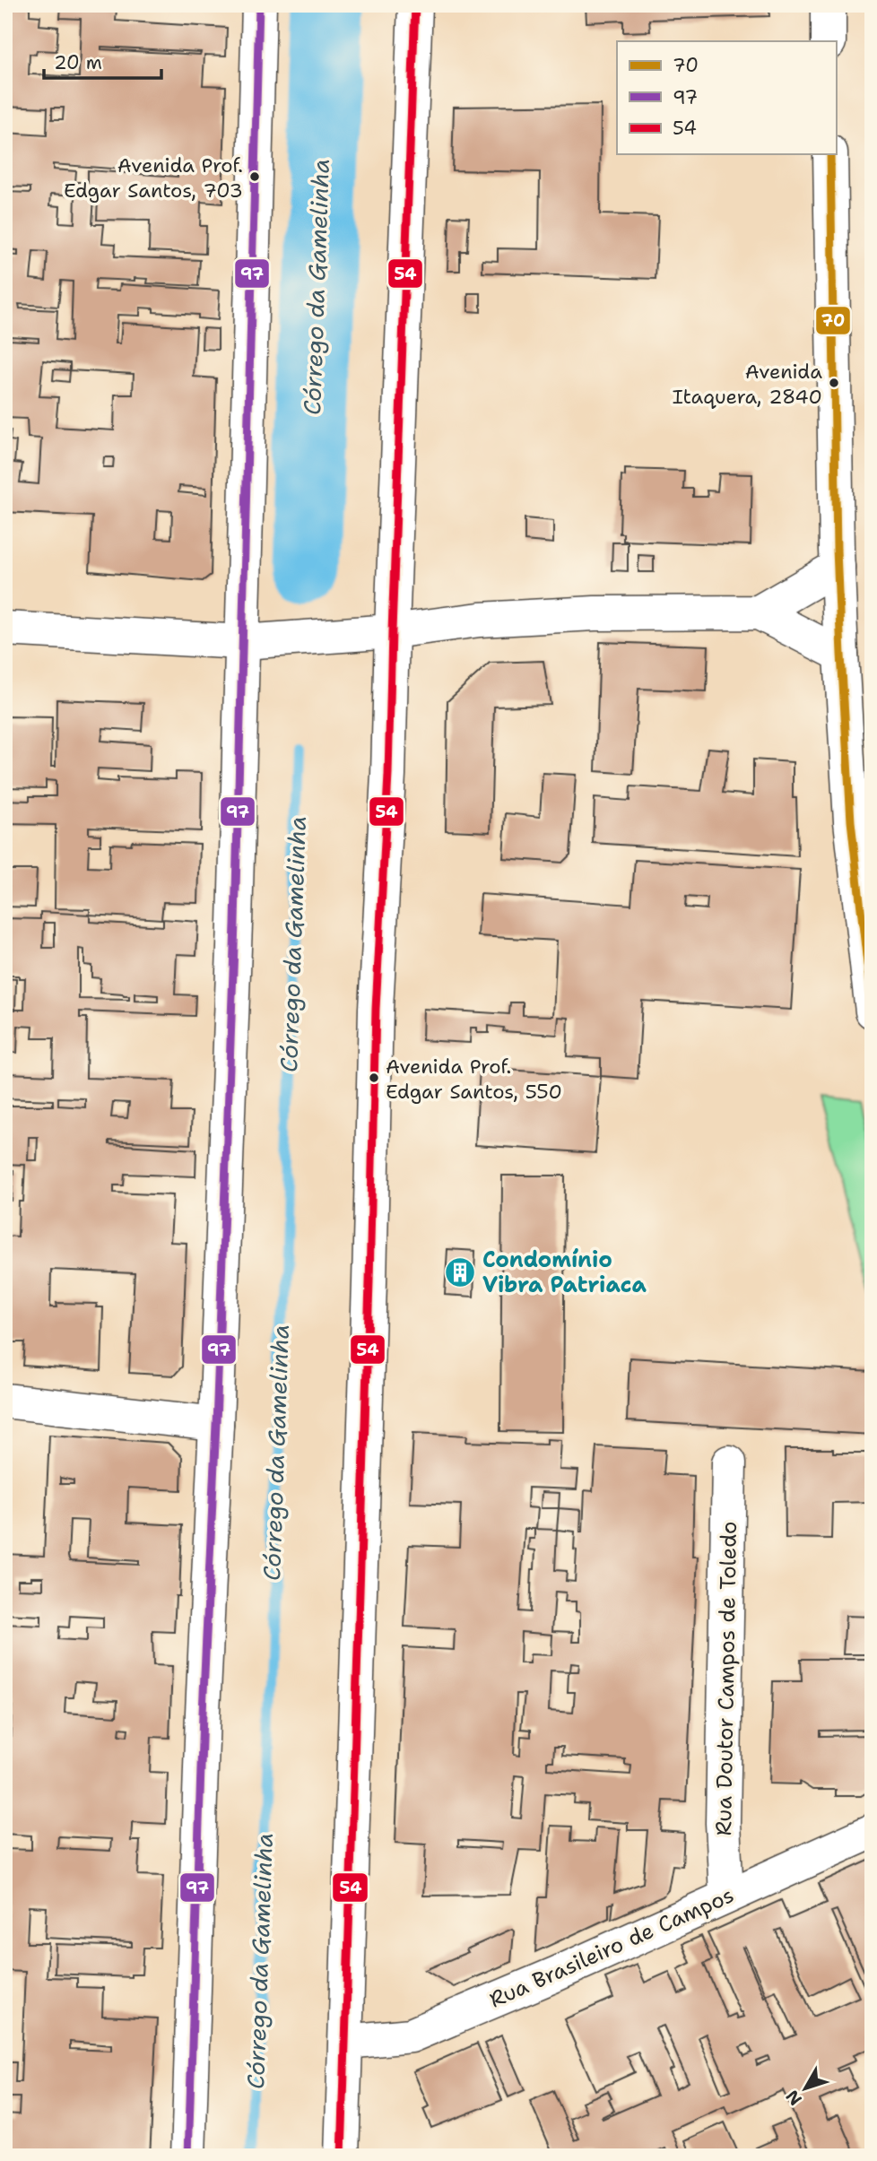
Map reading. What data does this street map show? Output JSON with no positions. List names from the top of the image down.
{
  "streets": {
    "main road": ["Rua Doutor Campos de Toledo", "Rua Brasileiro de Campos"]
  },
  "crossings": [
    ["Rua Doutor Campos de Toledo", "Rua Brasileiro de Campos"]
  ],
  "water": ["Córrego da Gamelinha"],
  "places": {
    "other": ["Avenida Prof. Edgar Santos, 703", "Avenida Itaquera, 2840", "Avenida Prof. Edgar Santos, 550"],
    "building": ["Condomínio Vibra Patriaca"]
  },
  "lines": ["transit line 97", "transit line 54", "transit line 70"],
  "legend": ["70", "97", "54"],
  "scale_bar": "20 m",
  "north": "bottom left"
}
